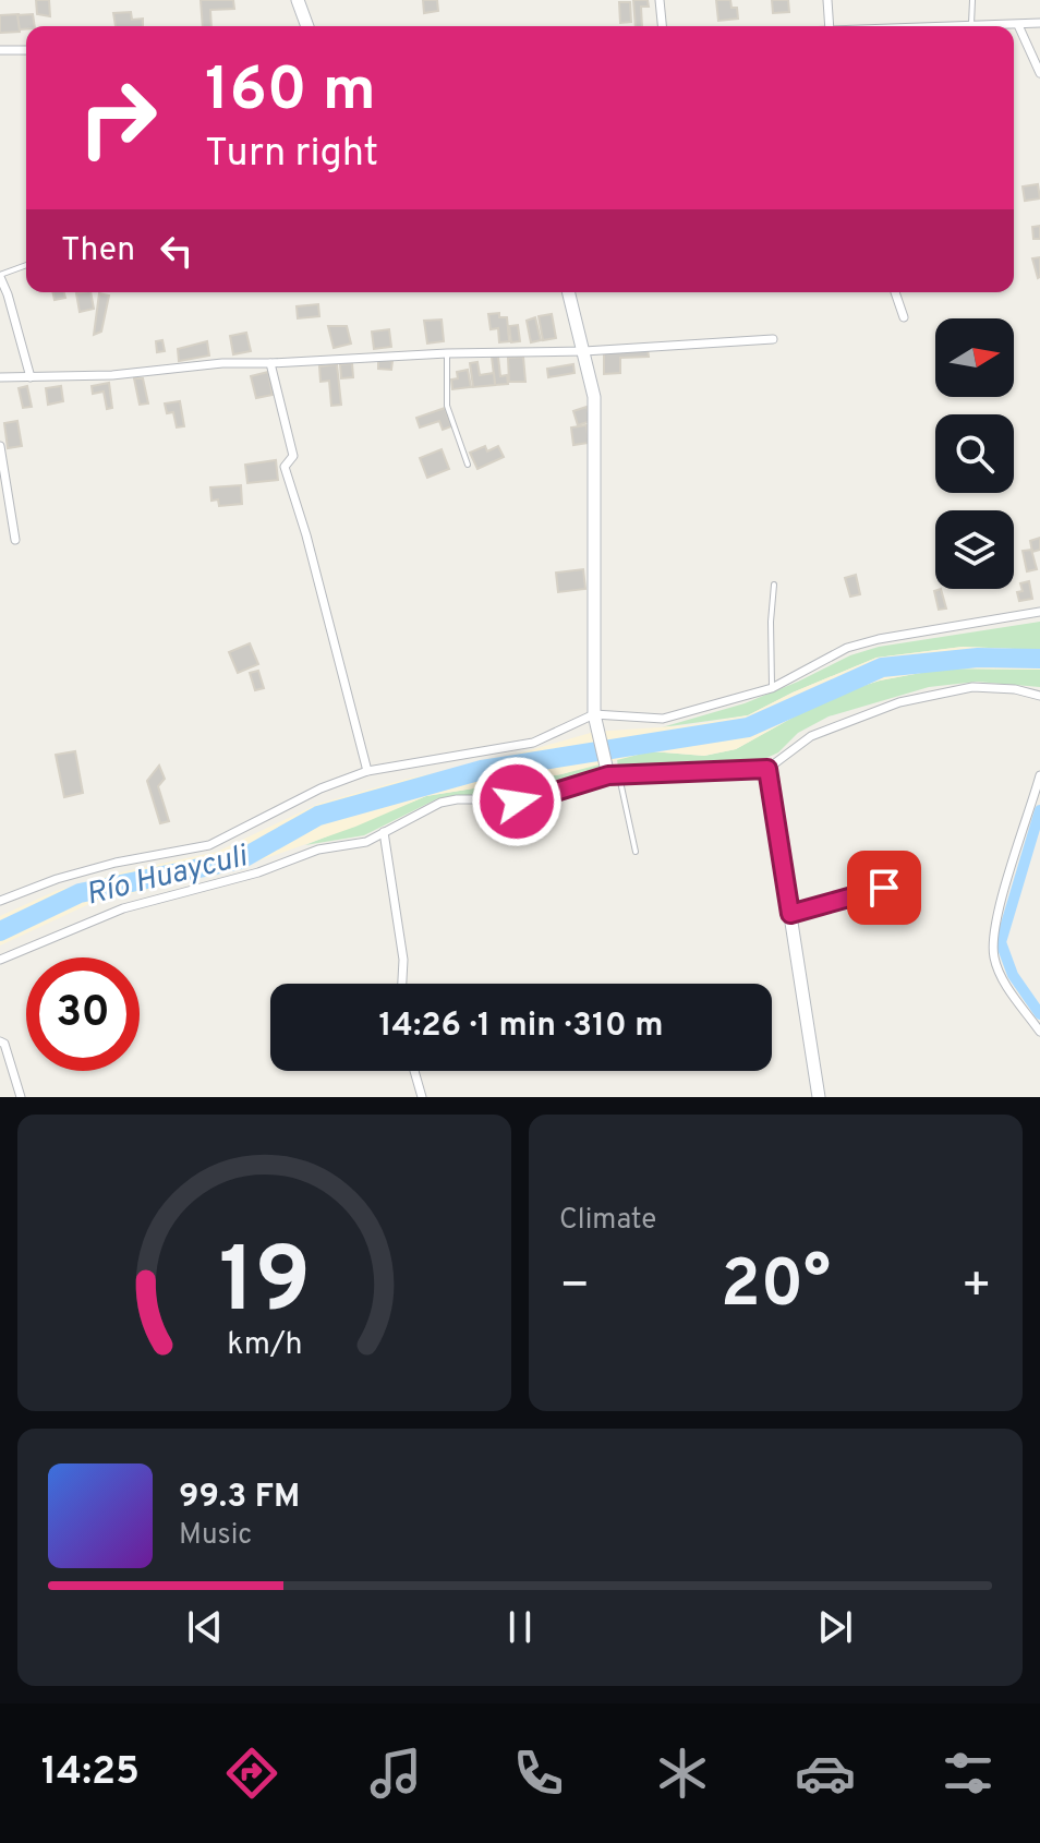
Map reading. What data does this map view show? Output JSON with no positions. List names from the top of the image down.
{
  "water": ["Río Huayculi"],
  "north": "right",
  "page": {
    "turn": ["160 m", "Turn right"],
    "then": "Then",
    "limit": "30",
    "trip": "14:26 · 1 min · 310 m",
    "tile": "Climate",
    "heat": ["−", "20°", "+"],
    "song": ["99.3 FM", "Music"],
    "tabs": "14:25",
    "gauge": ["19", "km/h"]
  }
}
